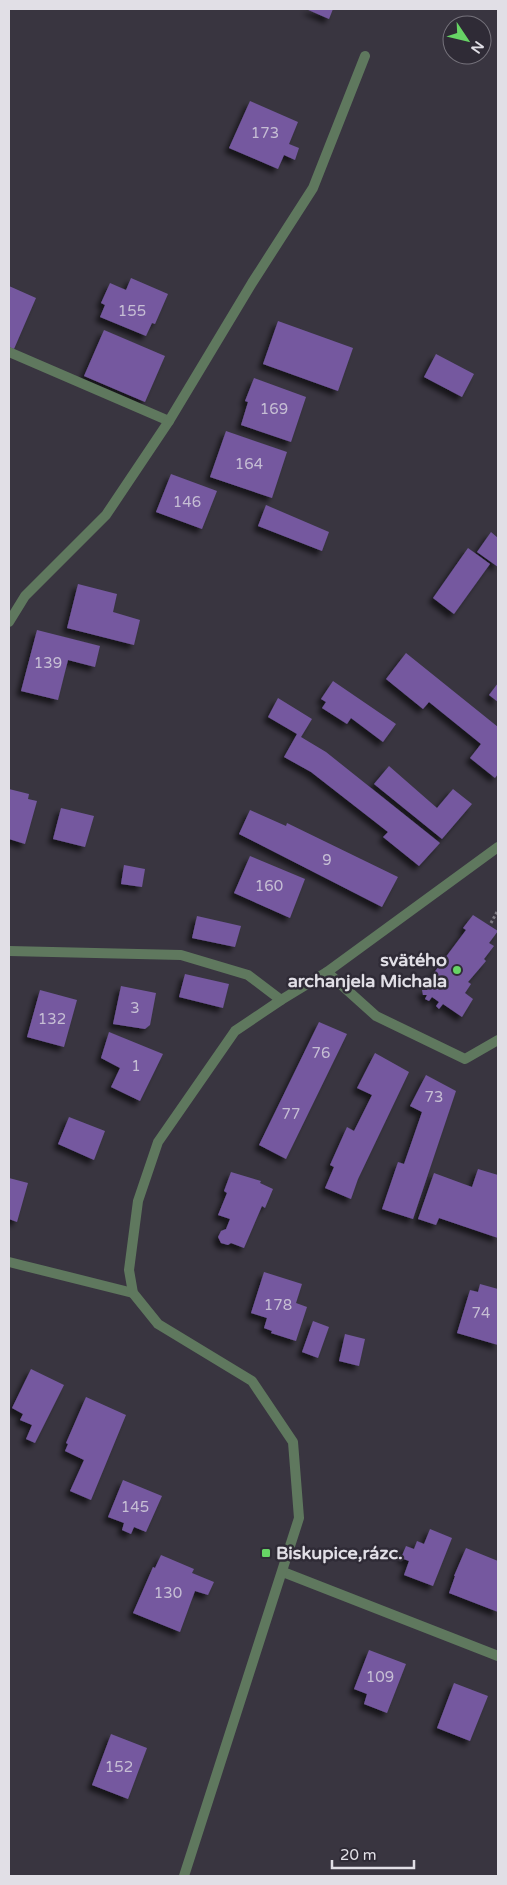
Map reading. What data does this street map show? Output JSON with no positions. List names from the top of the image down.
{
  "places": {
    "other": ["svätého archanjela Michala"],
    "transit": ["Biskupice,rázc."]
  },
  "house_numbers": [
    "173",
    "155",
    "169",
    "164",
    "146",
    "139",
    "9",
    "160",
    "3",
    "132",
    "76",
    "1",
    "73",
    "77",
    "178",
    "74",
    "145",
    "130",
    "109",
    "152"
  ],
  "scale_bar": "20 m",
  "north": "bottom right"
}
